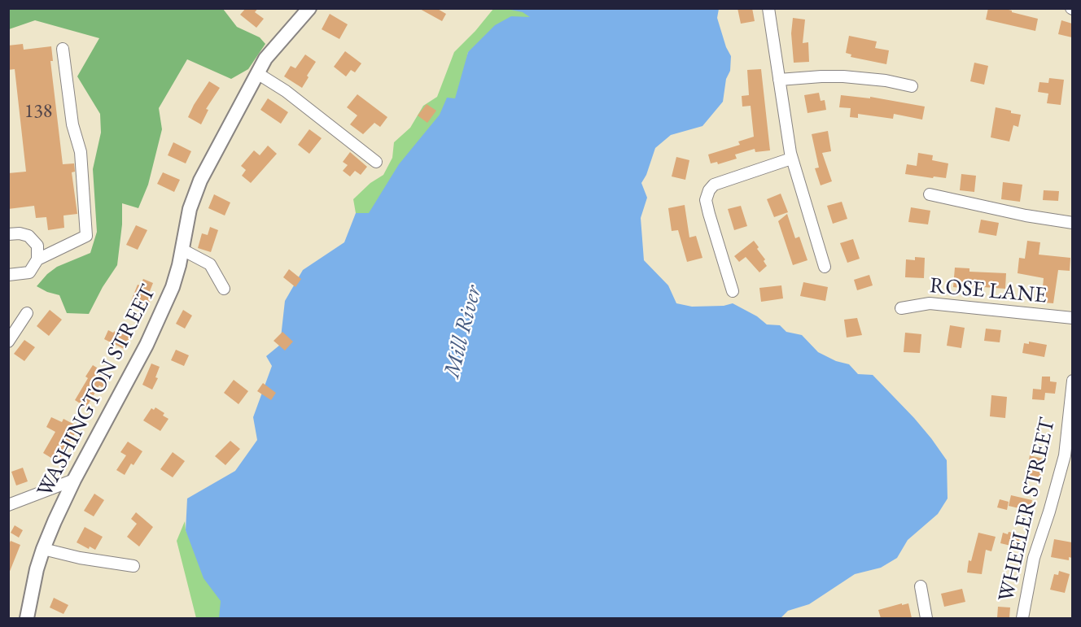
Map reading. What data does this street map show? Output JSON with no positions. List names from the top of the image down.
{
  "streets": {
    "main road": ["WASHINGTON STREET"],
    "street": ["ROSE LANE", "WHEELER STREET"]
  },
  "water": ["Mill River"],
  "house_numbers": ["138"]
}
